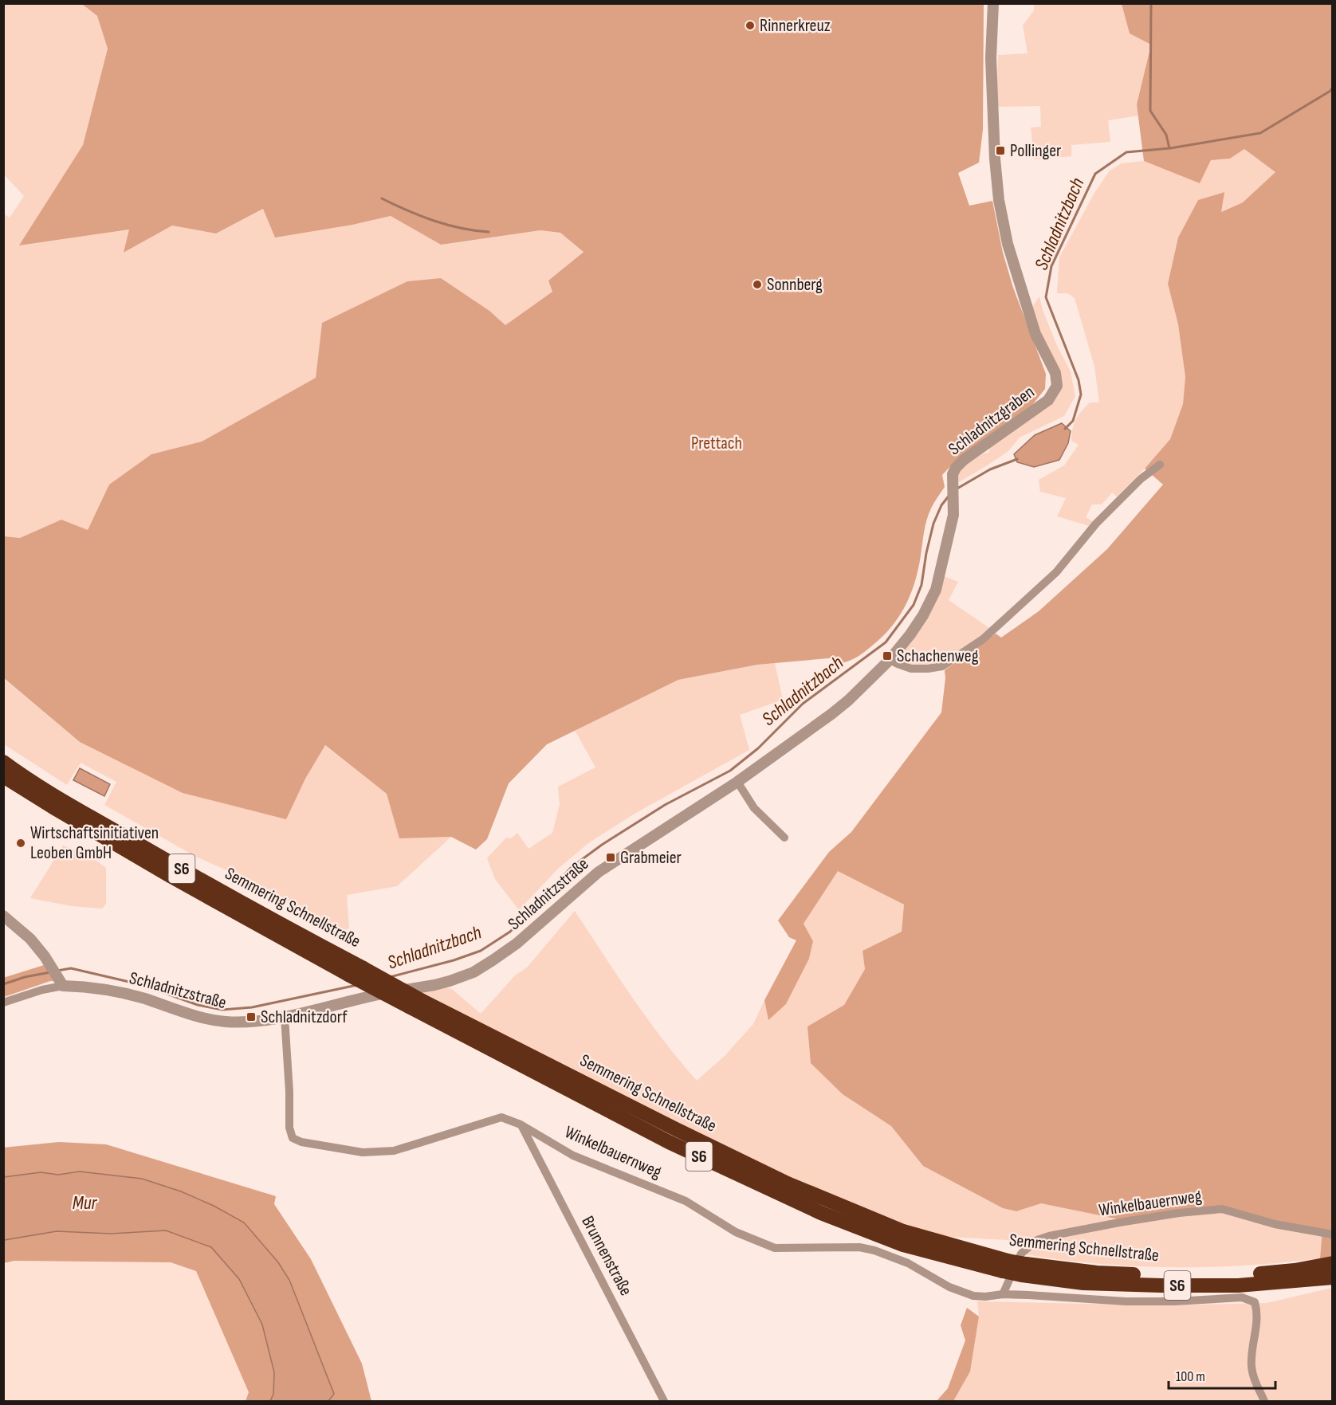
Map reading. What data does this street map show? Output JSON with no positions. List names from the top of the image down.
{
  "streets": {
    "highway": ["S6", "Semmering Schnellstraße"],
    "street": [
      "Schladnitzgraben",
      "Schladnitzstraße",
      "Winkelbauernweg",
      "Brunnenstraße"
    ]
  },
  "crossings": [
    ["Schladnitzgraben", "Schladnitzstraße"],
    ["Schladnitzstraße", "Winkelbauernweg"],
    ["Winkelbauernweg", "Brunnenstraße"]
  ],
  "water": ["Schladnitzbach", "Mur"],
  "parks": ["Prettach"],
  "places": {
    "other": ["Rinnerkreuz", "Sonnberg", "Wirtschaftsinitiativen Leoben GmbH"],
    "transit": [
      "Pollinger",
      "Schachenweg",
      "Grabmeier",
      "Schladnitzdorf"
    ]
  },
  "scale_bar": "100 m"
}
